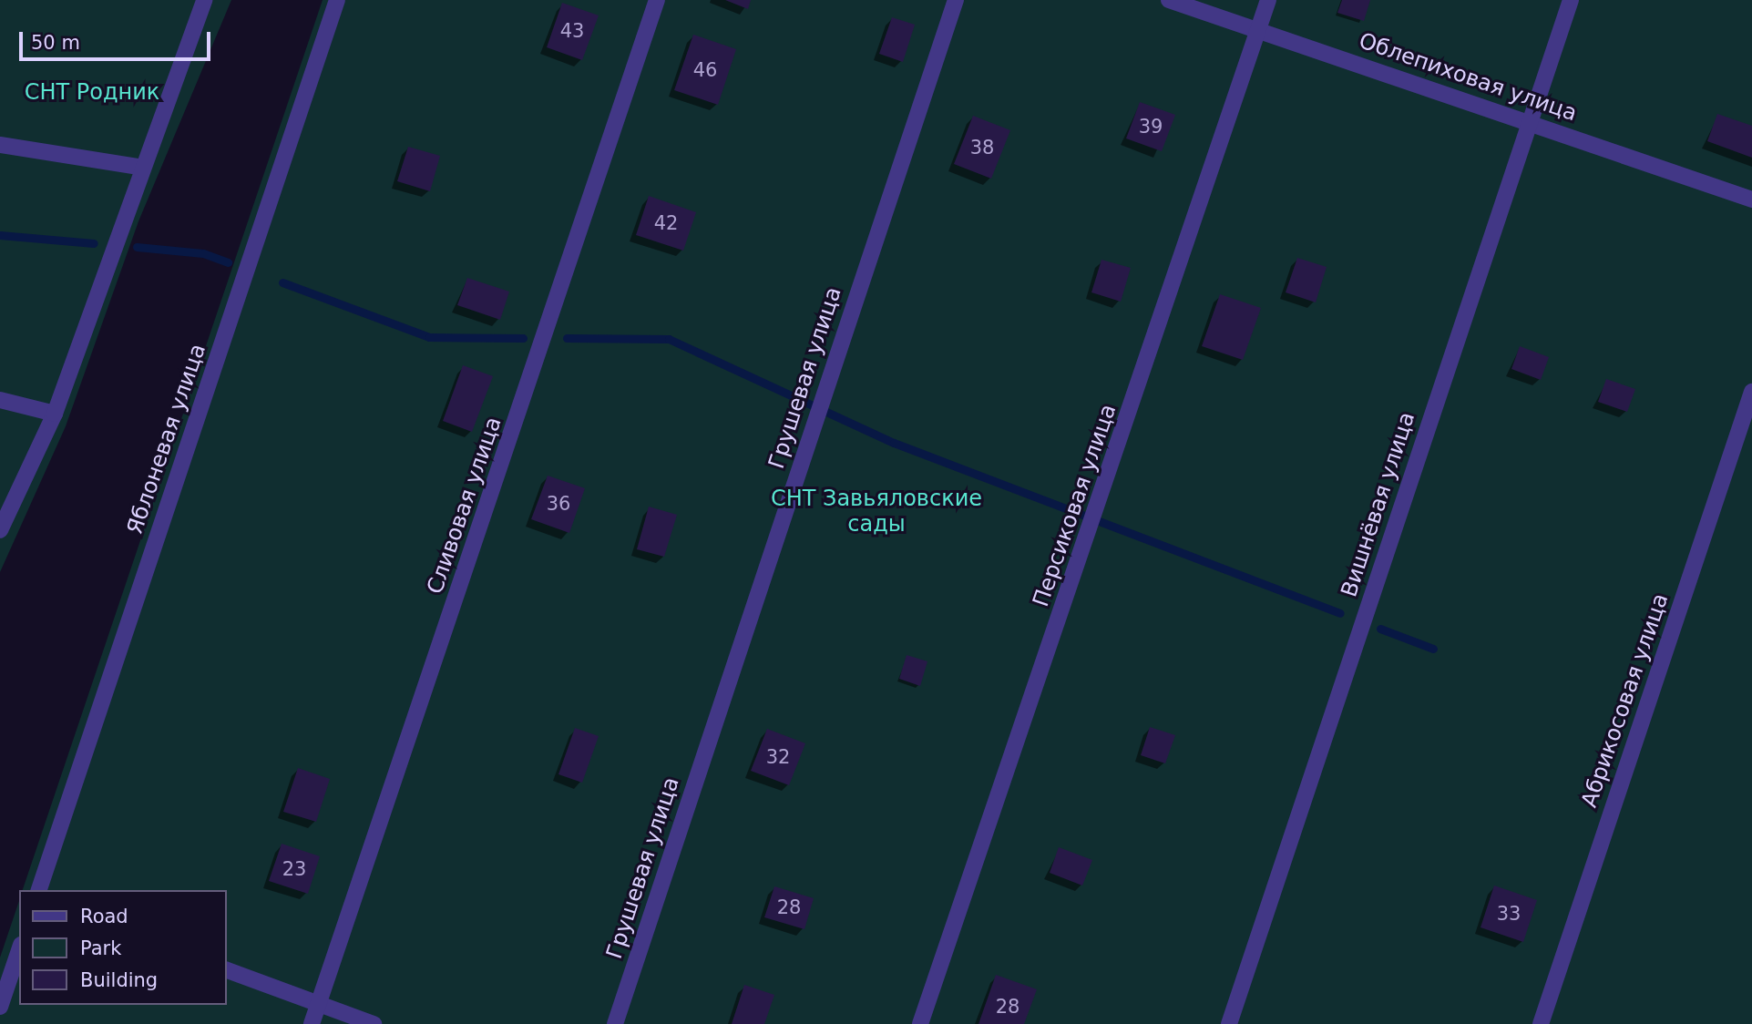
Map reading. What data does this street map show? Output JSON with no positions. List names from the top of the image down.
{
  "streets": {
    "street": [
      "Облепиховая улица",
      "Грушевая улица",
      "Яблоневая улица",
      "Вишнёвая улица",
      "Сливовая улица",
      "Персиковая улица",
      "Абрикосовая улица"
    ]
  },
  "crossings": [
    ["Облепиховая улица", "Вишнёвая улица"],
    ["Облепиховая улица", "Персиковая улица"]
  ],
  "parks": ["СНТ Родник", "СНТ Завьяловские сады"],
  "house_numbers": [
    "43",
    "46",
    "39",
    "38",
    "42",
    "36",
    "32",
    "23",
    "28",
    "33",
    "28"
  ],
  "legend": ["Road", "Park", "Building"],
  "scale_bar": "50 m"
}
